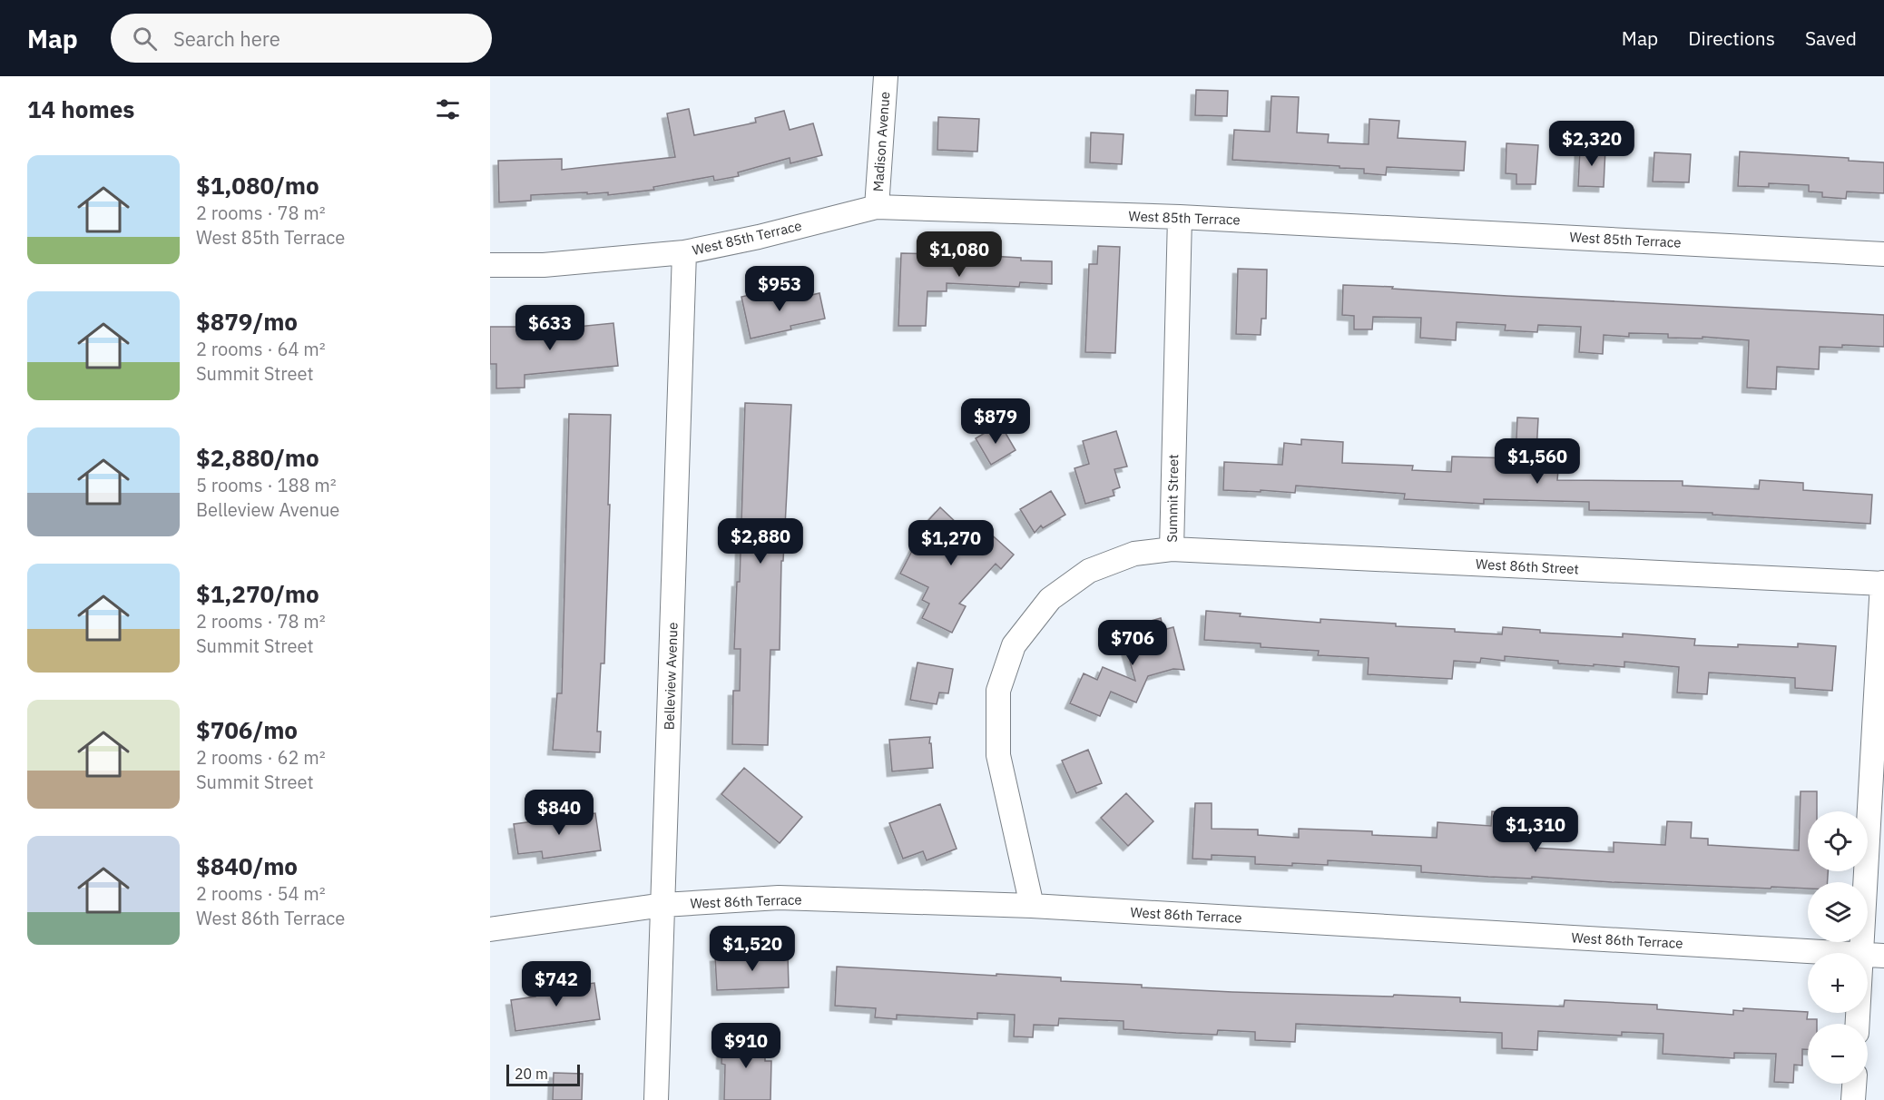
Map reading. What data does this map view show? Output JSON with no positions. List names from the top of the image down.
{
  "streets": {
    "street": [
      "Madison Avenue",
      "West 85th Terrace",
      "Summit Street",
      "West 86th Street",
      "Belleview Avenue",
      "West 86th Terrace"
    ]
  },
  "crossings": [
    ["Madison Avenue", "West 85th Terrace"],
    ["West 85th Terrace", "Summit Street"],
    ["West 85th Terrace", "Belleview Avenue"],
    ["Summit Street", "West 86th Street"],
    ["Summit Street", "West 86th Terrace"],
    ["Belleview Avenue", "West 86th Terrace"]
  ],
  "scale_bar": "20 m",
  "page": {
    "header": "Map",
    "search": "Search here",
    "nav": ["Map", "Directions", "Saved"],
    "heading": "14 homes",
    "price": [
      "$2,320",
      "$1,080",
      "$953",
      "$633",
      "$879",
      "$1,560",
      "$2,880",
      "$1,270",
      "$706",
      "$840",
      "$1,310",
      "$1,520",
      "$742",
      "$910"
    ],
    "list": [
      {
        "name": "$1,080/mo",
        "note": "2 rooms · 78 m² · West 85th Terrace"
      },
      {
        "name": "$879/mo",
        "note": "2 rooms · 64 m² · Summit Street"
      },
      {
        "name": "$2,880/mo",
        "note": "5 rooms · 188 m² · Belleview Avenue"
      },
      {
        "name": "$1,270/mo",
        "note": "2 rooms · 78 m² · Summit Street"
      },
      {
        "name": "$706/mo",
        "note": "2 rooms · 62 m² · Summit Street"
      },
      {
        "name": "$840/mo",
        "note": "2 rooms · 54 m² · West 86th Terrace"
      }
    ],
    "map_buttons": ["+", "−"],
    "scale": "20 m"
  }
}
